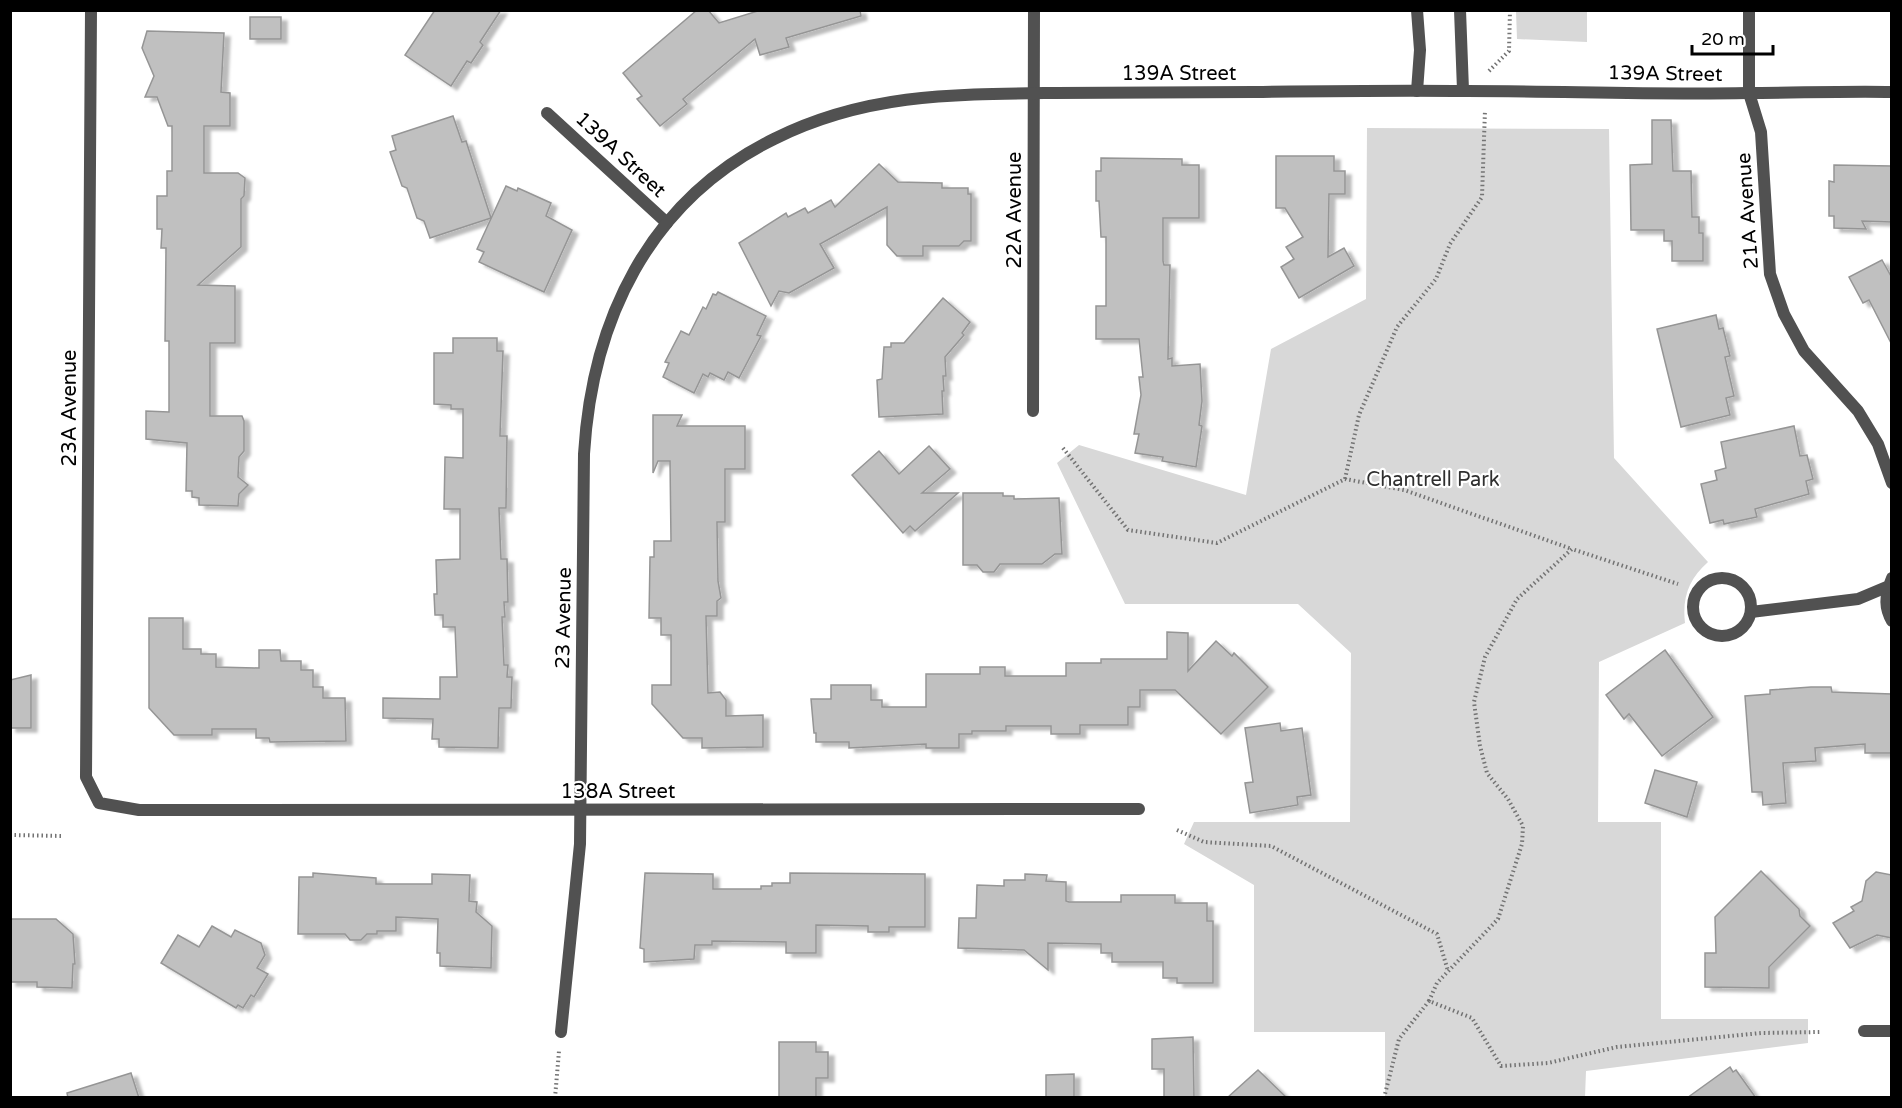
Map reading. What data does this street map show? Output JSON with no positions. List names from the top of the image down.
{
  "streets": {
    "street": [
      "139A Street",
      "22A Avenue",
      "21A Avenue",
      "23A Avenue",
      "23 Avenue",
      "138A Street"
    ]
  },
  "crossings": [
    ["139A Street", "22A Avenue"],
    ["139A Street", "21A Avenue"],
    ["139A Street", "23 Avenue"],
    ["23A Avenue", "138A Street"],
    ["23 Avenue", "138A Street"]
  ],
  "parks": ["Chantrell Park"],
  "scale_bar": "20 m"
}
